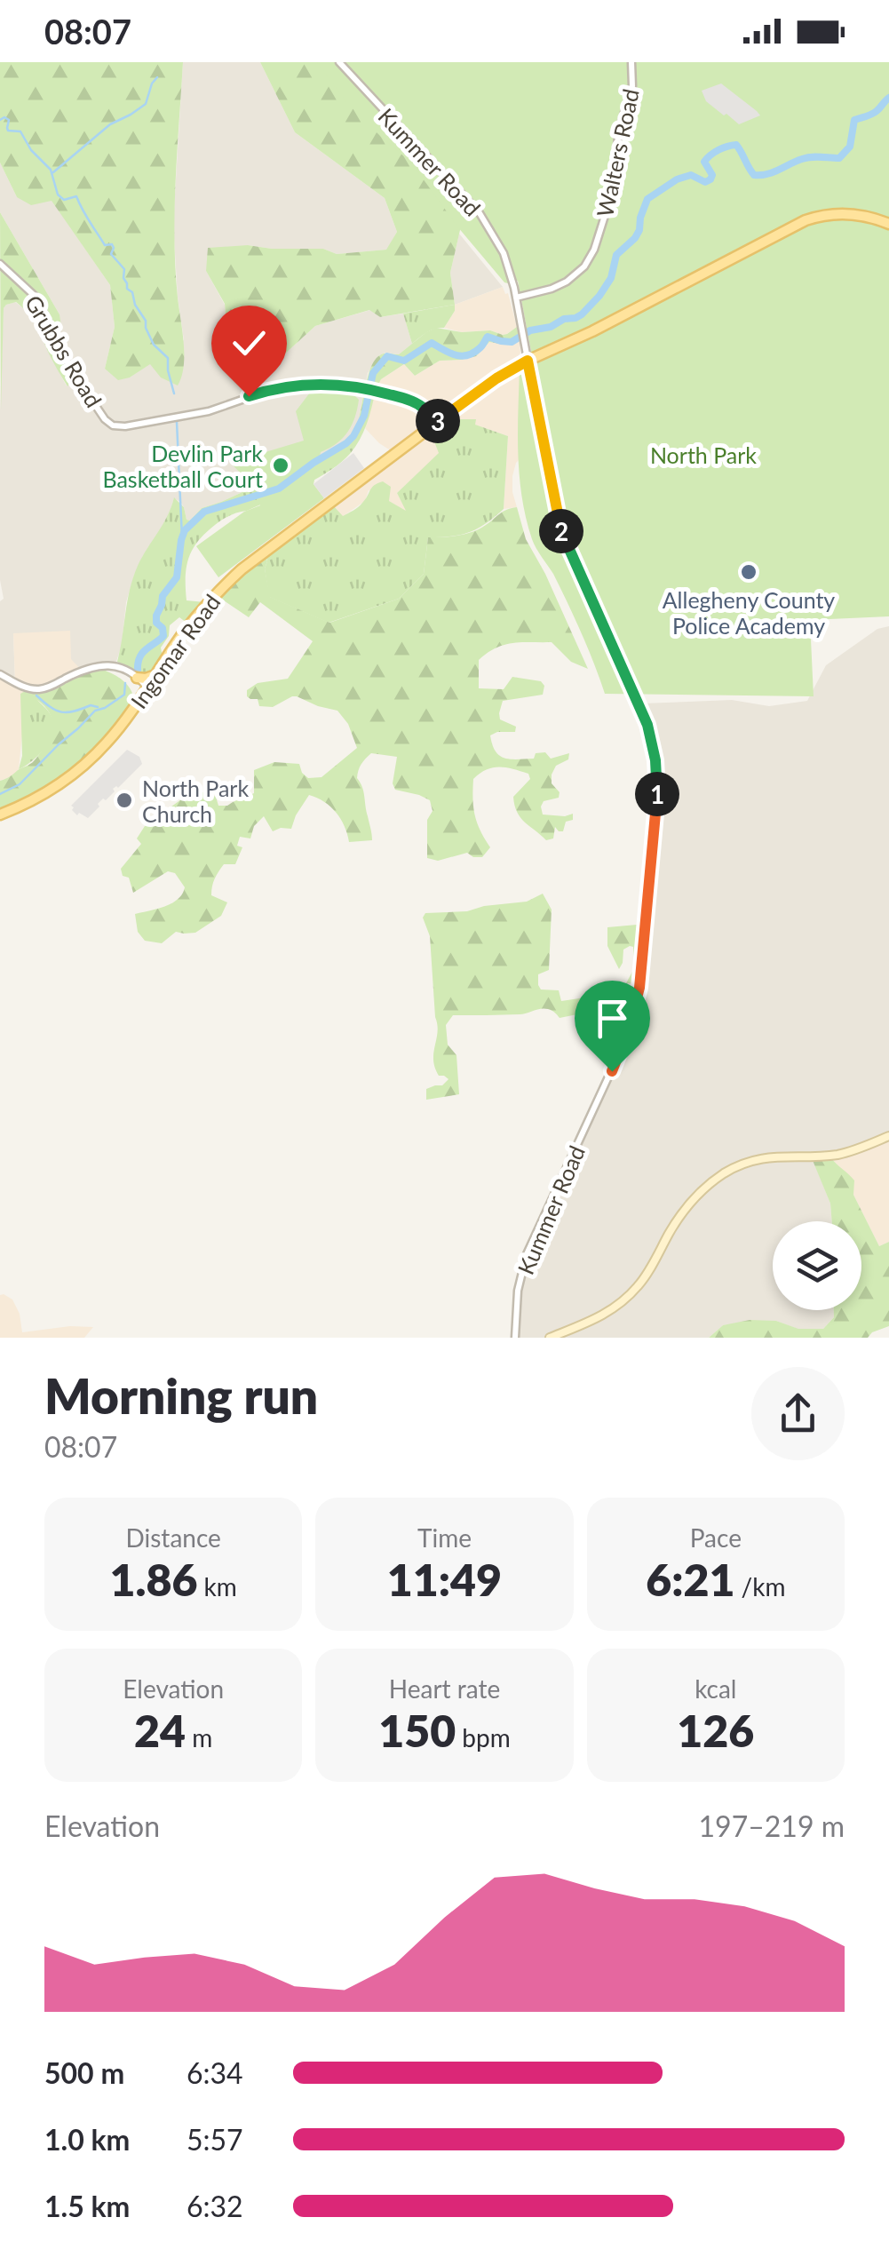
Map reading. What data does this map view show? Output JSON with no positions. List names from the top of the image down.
{
  "streets": {
    "main road": ["Ingomar Road"],
    "street": ["Walters Road", "Kummer Road", "Grubbs Road"]
  },
  "crossings": [
    ["Walters Road", "Kummer Road"],
    ["Kummer Road", "Ingomar Road"],
    ["Grubbs Road", "Ingomar Road"]
  ],
  "parks": ["North Park"],
  "places": ["Devlin Park Basketball Court", "Allegheny County Police Academy", "North Park Church"],
  "page": {
    "status": "08:07",
    "pins": ["3", "2", "1"],
    "heading": ["Morning run", "08:07"],
    "stats": [
      ["Distance", "1.86 km"],
      ["Time", "11:49"],
      ["Pace", "6:21 /km"],
      ["Elevation", "24 m"],
      ["Heart rate", "150 bpm"],
      ["kcal", "126"]
    ],
    "chart": ["Elevation", "197–219 m"],
    "list": [
      {
        "name": "500 m",
        "note": "6:34"
      },
      {
        "name": "1.0 km",
        "note": "5:57"
      },
      {
        "name": "1.5 km",
        "note": "6:32"
      }
    ]
  }
}
